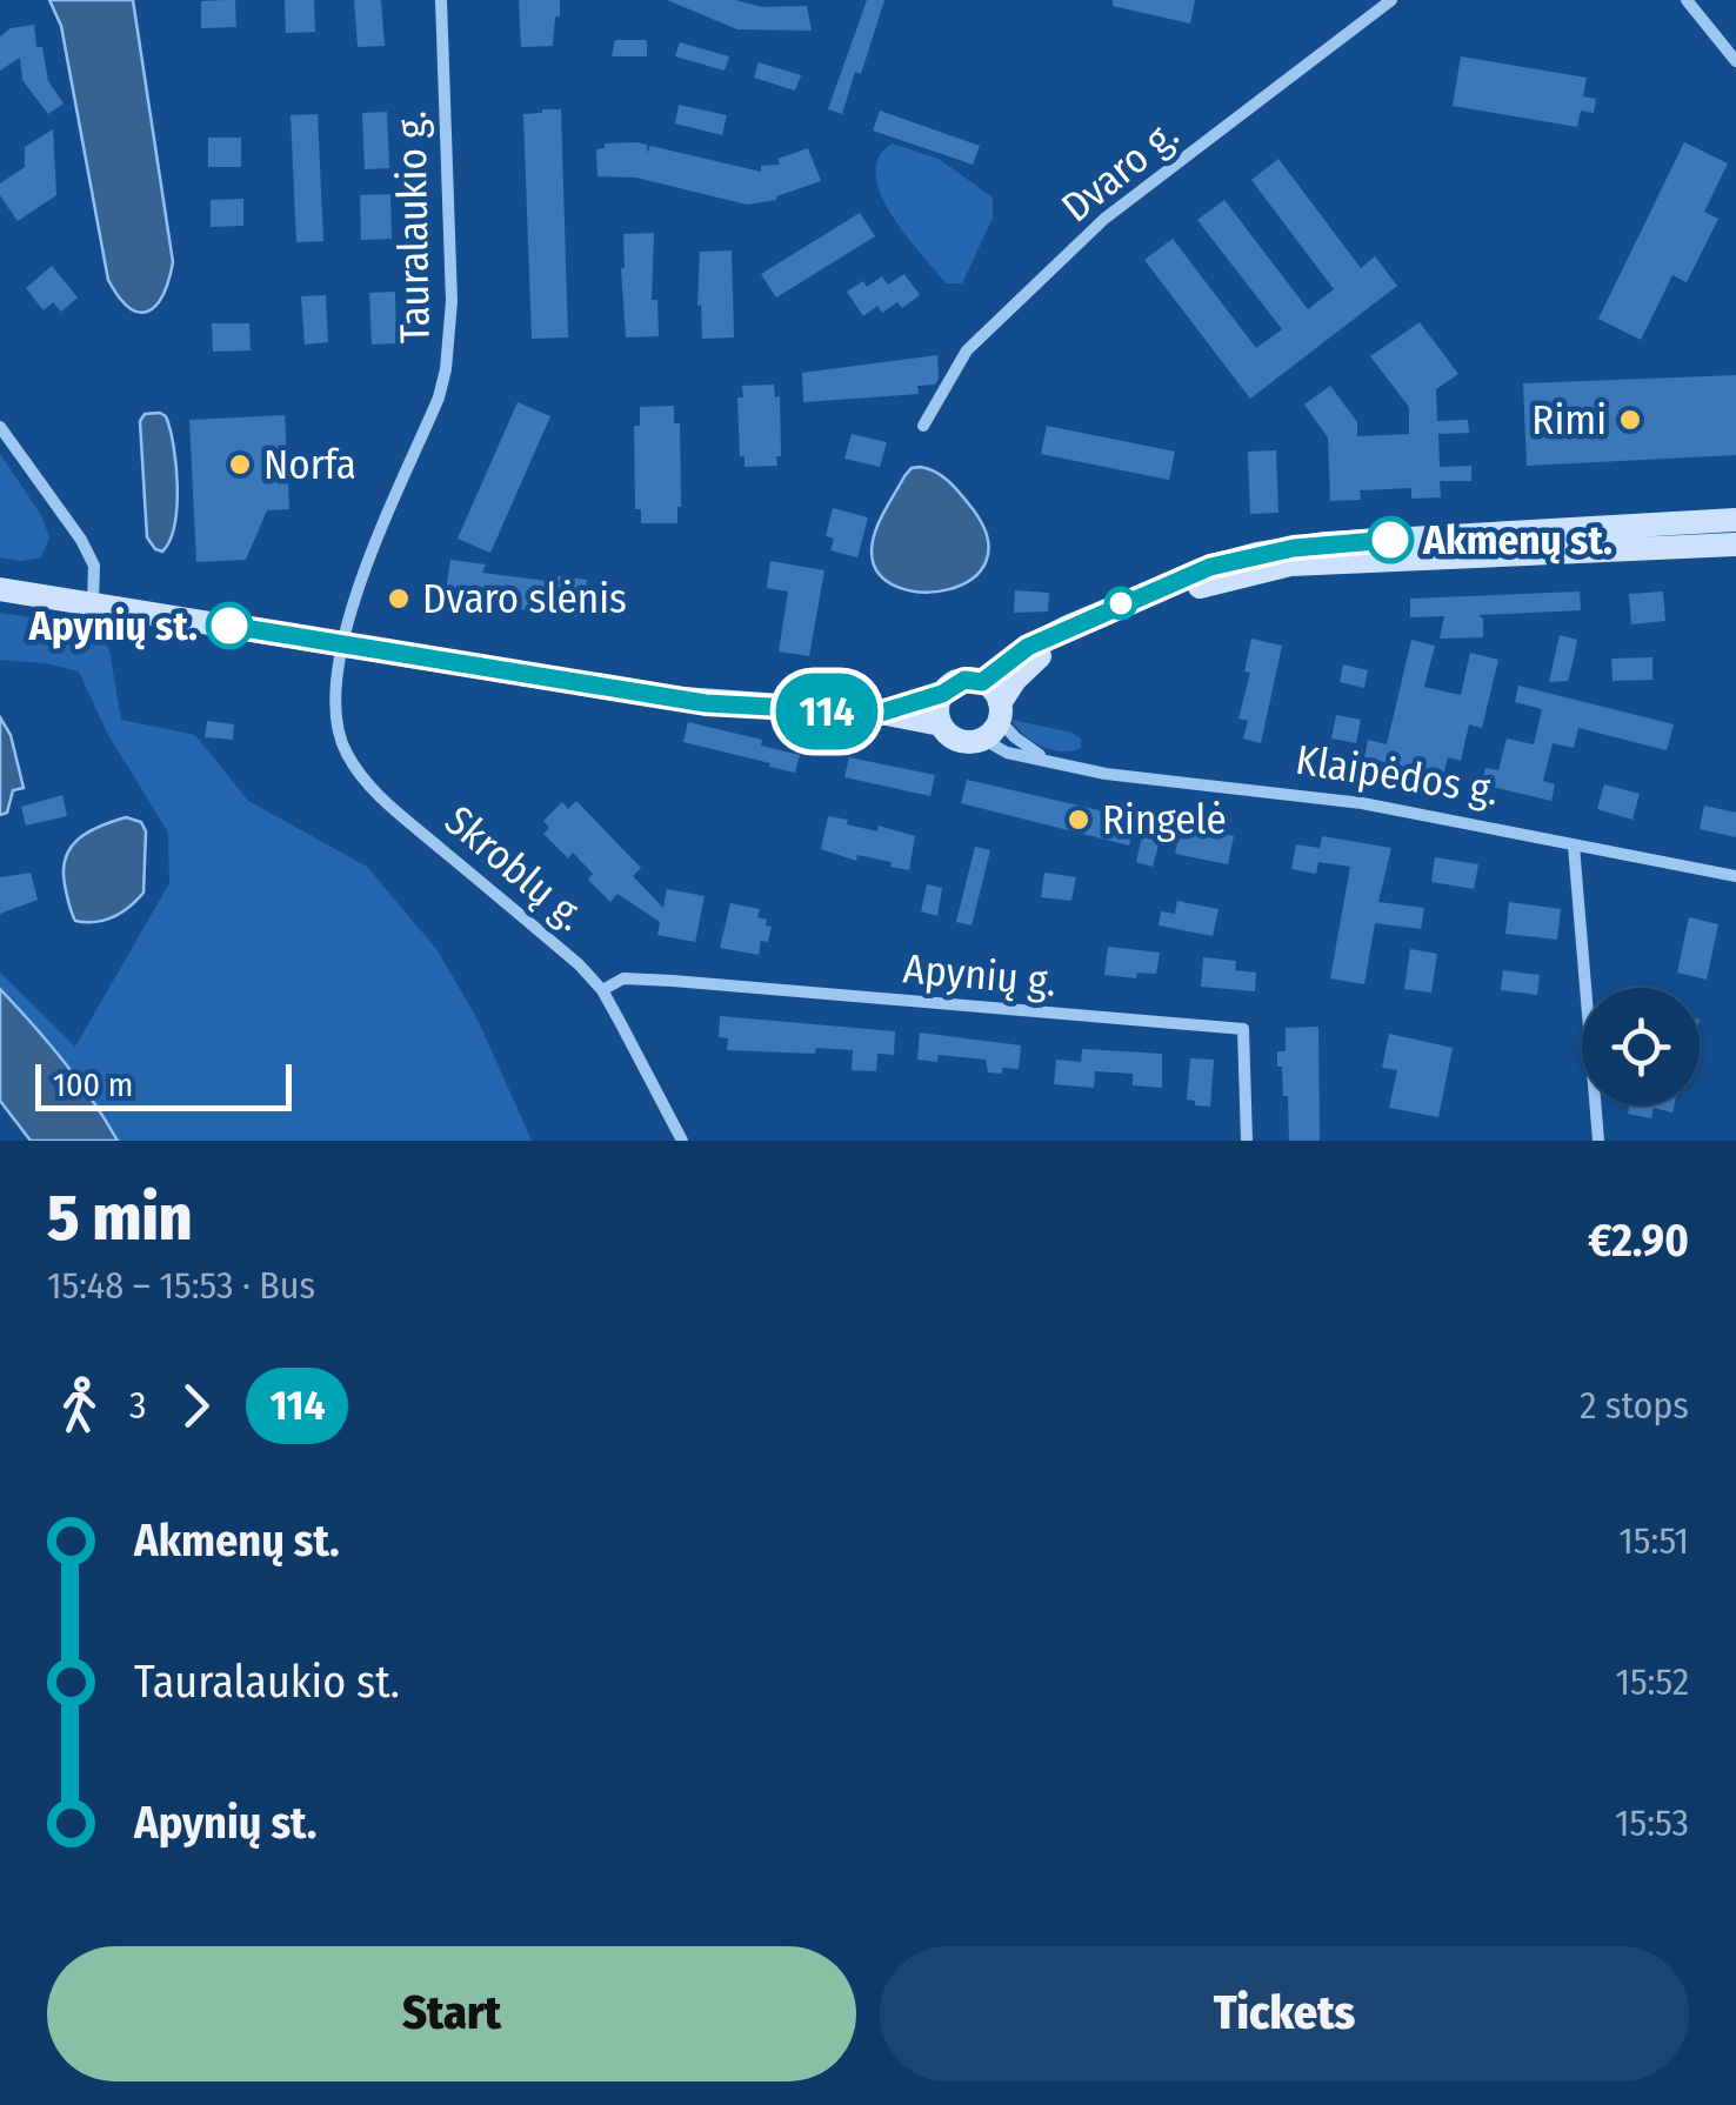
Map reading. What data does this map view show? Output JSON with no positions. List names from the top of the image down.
{
  "streets": {
    "street": [
      "Dvaro g.",
      "Tauralaukio g.",
      "Klaipėdos g.",
      "Skroblų g.",
      "Apynių g."
    ]
  },
  "crossings": [
    ["Tauralaukio g.", "Skroblų g."],
    ["Skroblų g.", "Apynių g."]
  ],
  "places": [
    "Rimi",
    "Norfa",
    "Akmenų st.",
    "Dvaro slėnis",
    "Apynių st.",
    "Ringelė"
  ],
  "lines": ["bus line 114"],
  "scale_bar": "100 m",
  "page": {
    "on_map": "114",
    "scale": "100 m",
    "heading": ["5 min", "15:48 – 15:53 · Bus", "€2.90"],
    "legs": ["3", "114", "2 stops"],
    "list": [
      {
        "name": "Akmenų st.",
        "value": "15:51"
      },
      {
        "name": "Tauralaukio st.",
        "value": "15:52"
      },
      {
        "name": "Apynių st.",
        "value": "15:53"
      }
    ],
    "buttons": ["Start", "Tickets"]
  }
}
